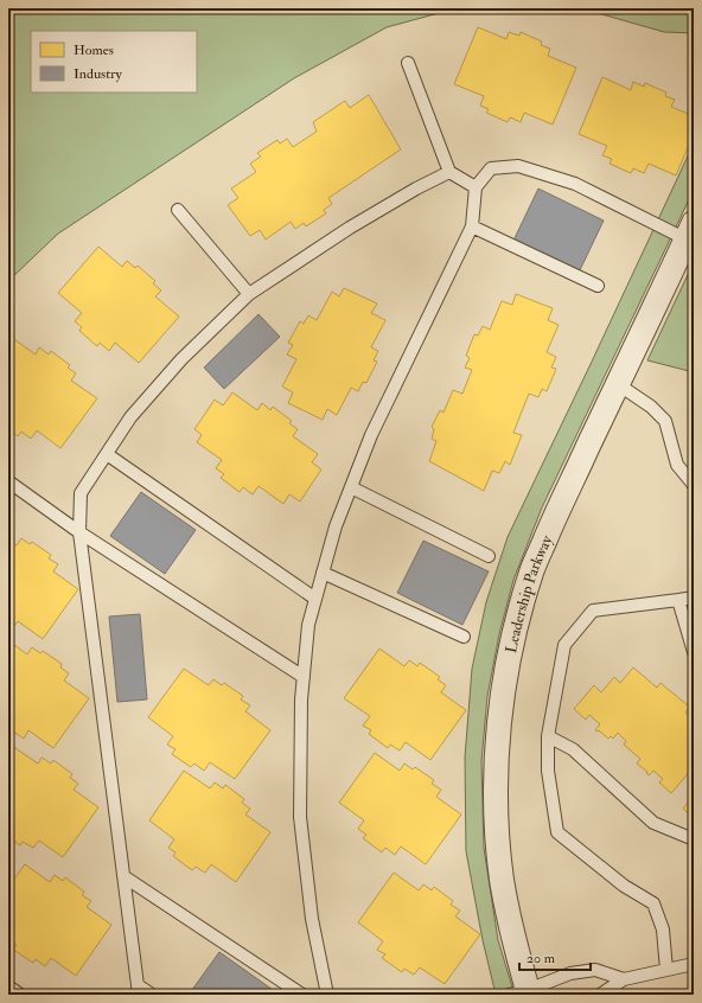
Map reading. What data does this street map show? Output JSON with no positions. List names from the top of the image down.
{
  "streets": {
    "street": ["Leadership Parkway"]
  },
  "legend": ["Homes", "Industry"],
  "scale_bar": "20 m"
}
